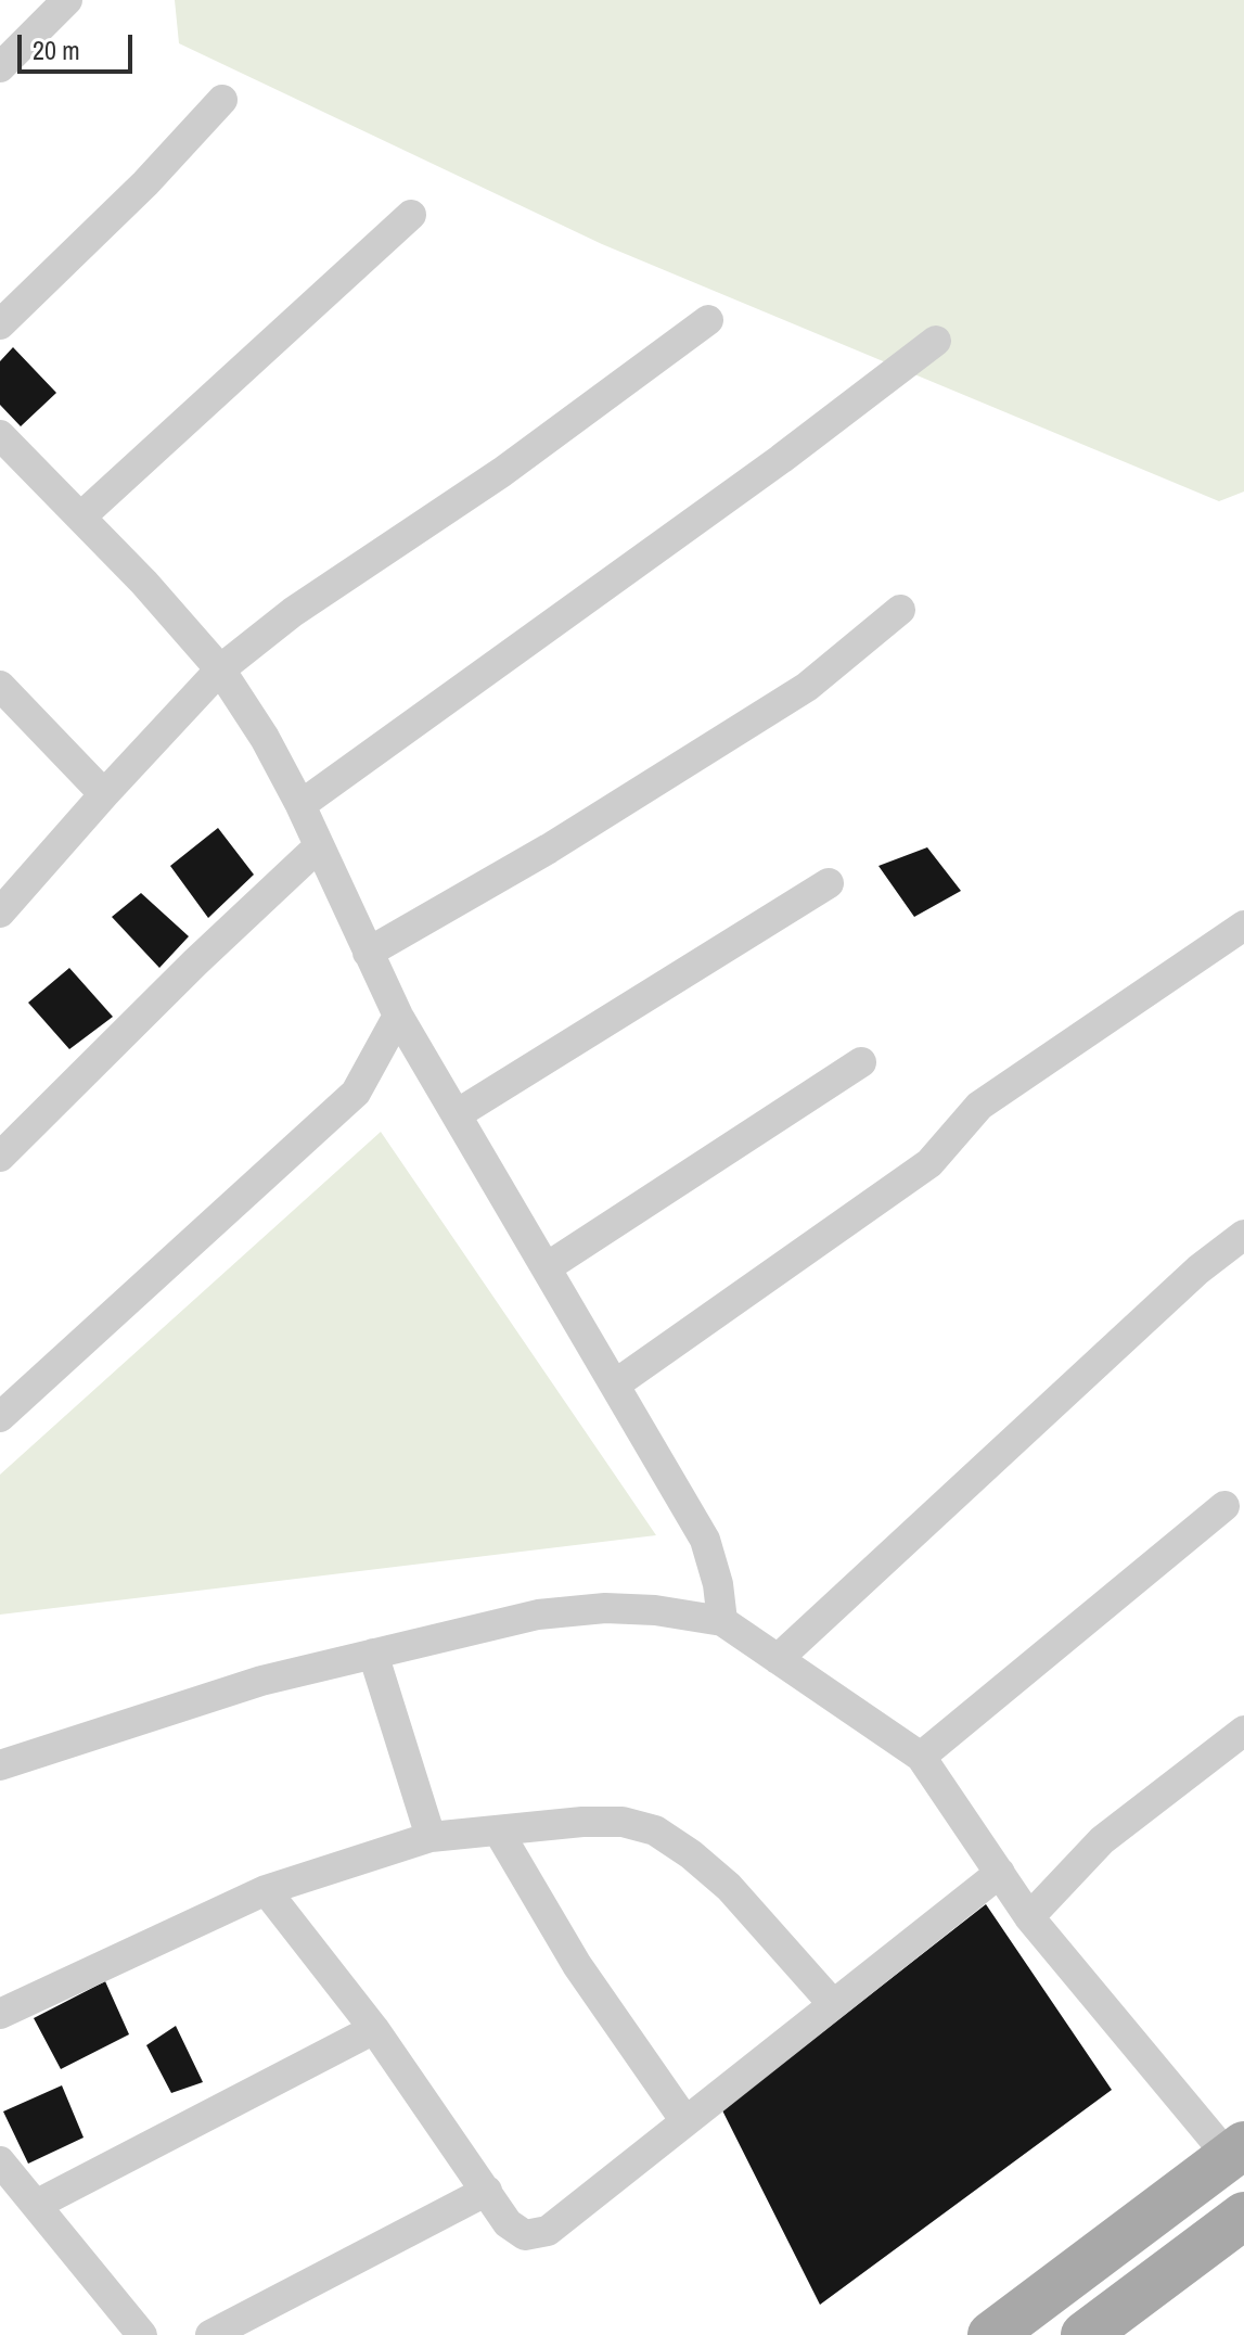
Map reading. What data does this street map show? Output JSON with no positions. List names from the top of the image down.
{
  "scale_bar": "20 m"
}
